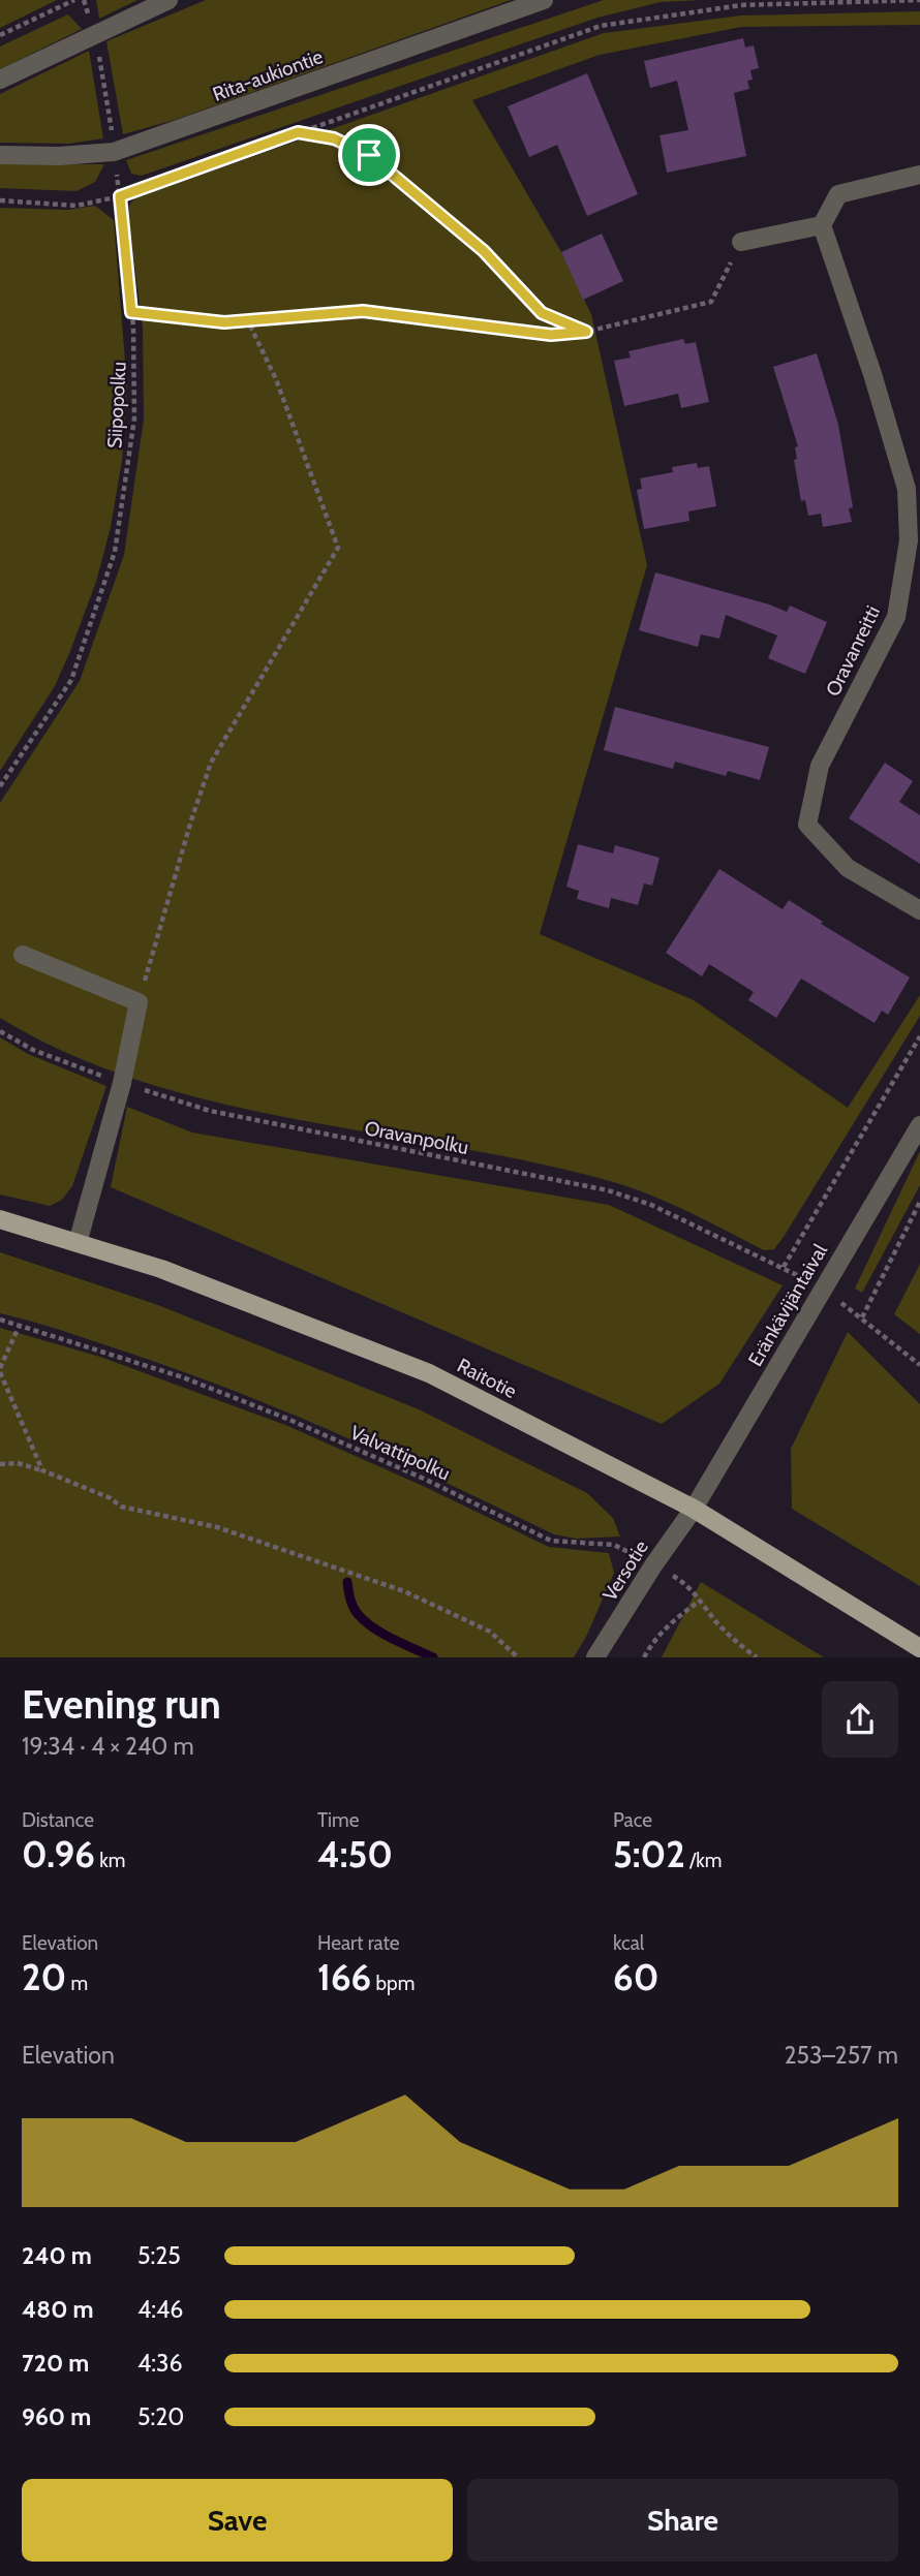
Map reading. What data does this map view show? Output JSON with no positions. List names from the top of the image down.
{
  "streets": {
    "main road": ["Raitotie"],
    "street": [
      "Rita-aukiontie",
      "Oravanreitti",
      "Eränkävijäntaival",
      "Versotie"
    ],
    "path": ["Siipopolku", "Oravanpolku", "Valvattipolku"]
  },
  "crossings": [
    ["Rita-aukiontie", "Siipopolku"],
    ["Oravanpolku", "Eränkävijäntaival"],
    ["Eränkävijäntaival", "Raitotie"],
    ["Eränkävijäntaival", "Versotie"],
    ["Raitotie", "Versotie"],
    ["Valvattipolku", "Versotie"]
  ],
  "page": {
    "heading": ["Evening run", "19:34 · 4 × 240 m"],
    "stats": [
      ["Distance", "0.96 km"],
      ["Time", "4:50"],
      ["Pace", "5:02 /km"],
      ["Elevation", "20 m"],
      ["Heart rate", "166 bpm"],
      ["kcal", "60"]
    ],
    "chart": ["Elevation", "253–257 m"],
    "list": [
      {
        "name": "240 m",
        "note": "5:25"
      },
      {
        "name": "480 m",
        "note": "4:46"
      },
      {
        "name": "720 m",
        "note": "4:36"
      },
      {
        "name": "960 m",
        "note": "5:20"
      }
    ],
    "buttons": ["Save", "Share"]
  }
}
